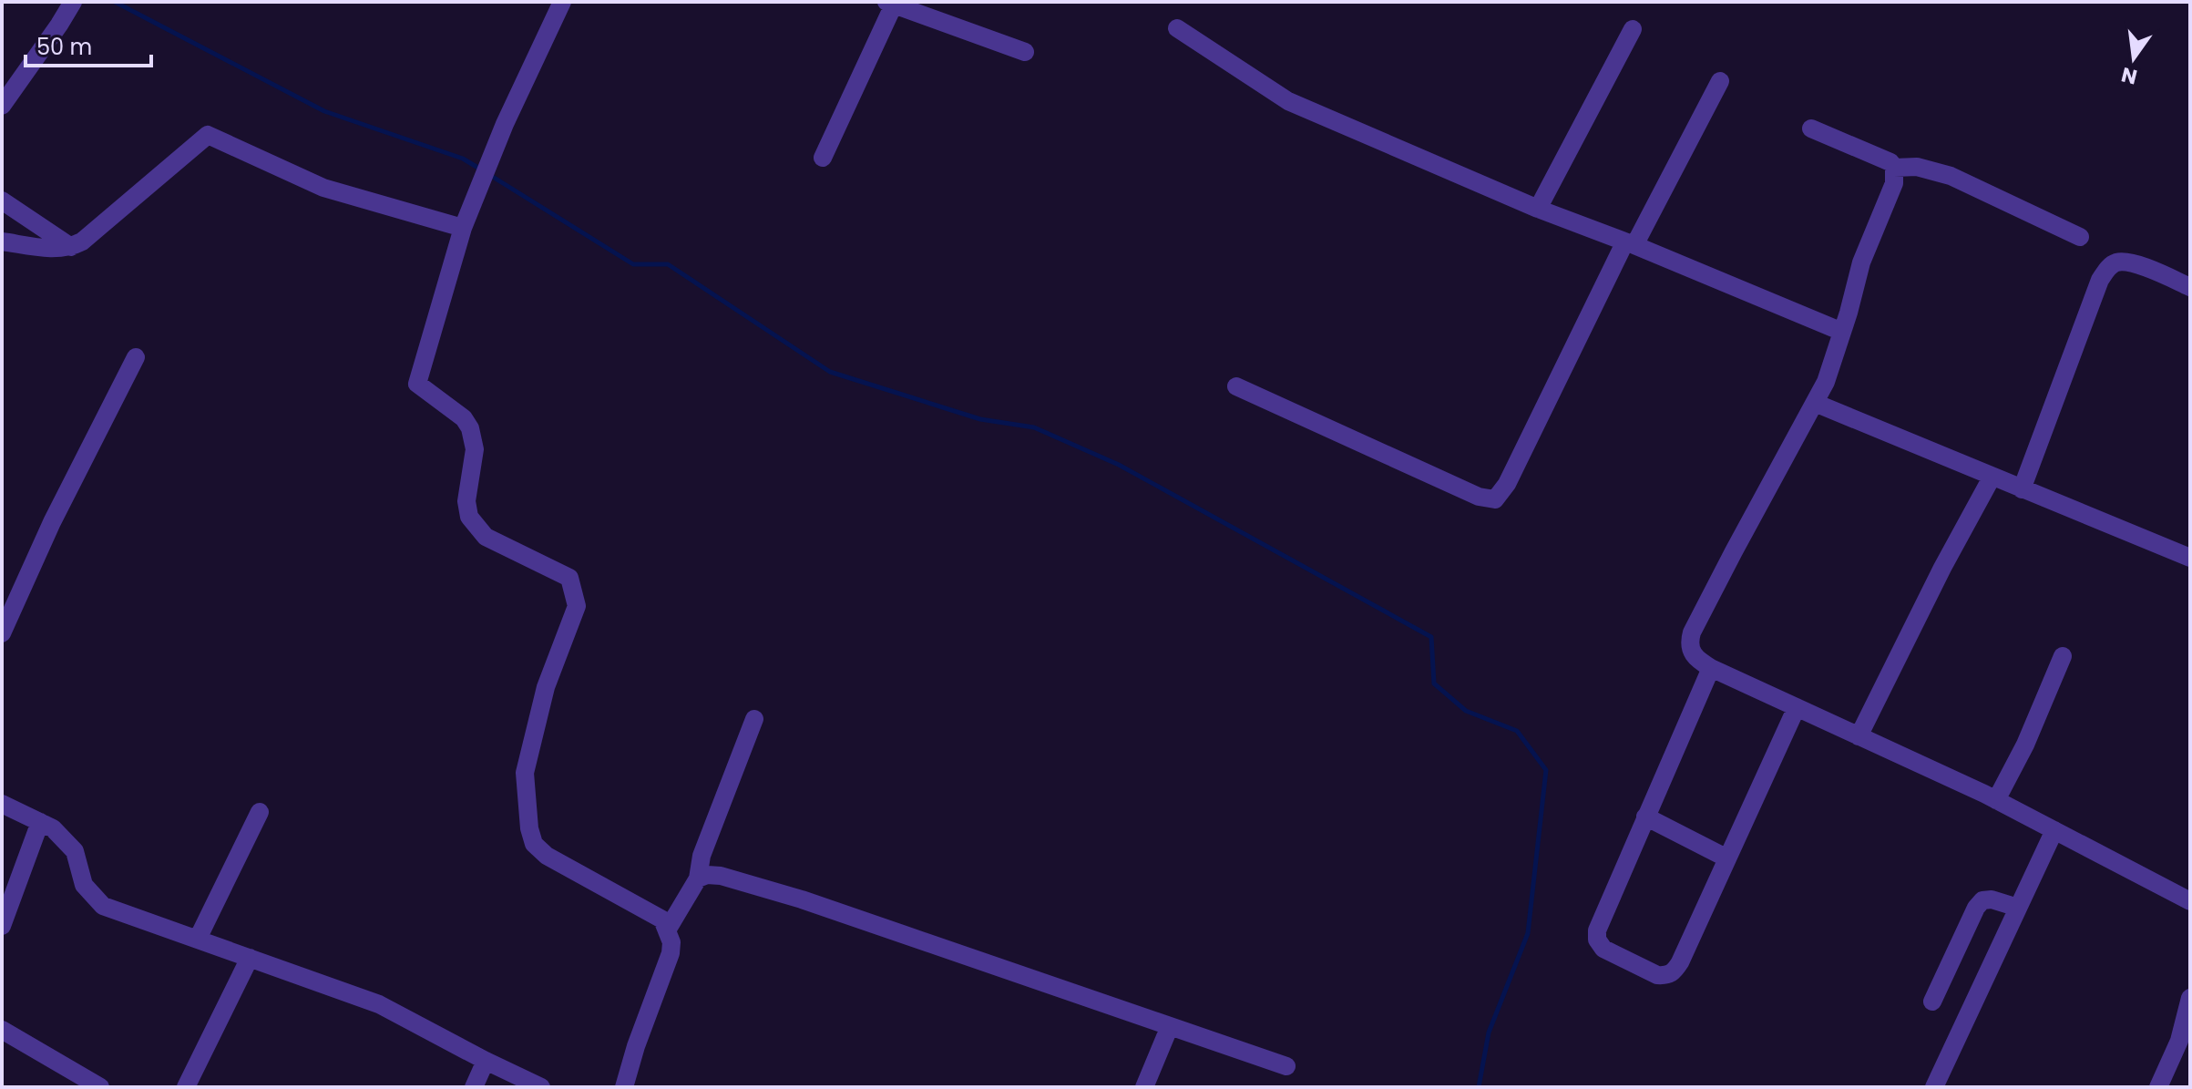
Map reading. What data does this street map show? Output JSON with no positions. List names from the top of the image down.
{
  "scale_bar": "50 m",
  "north": "bottom"
}
